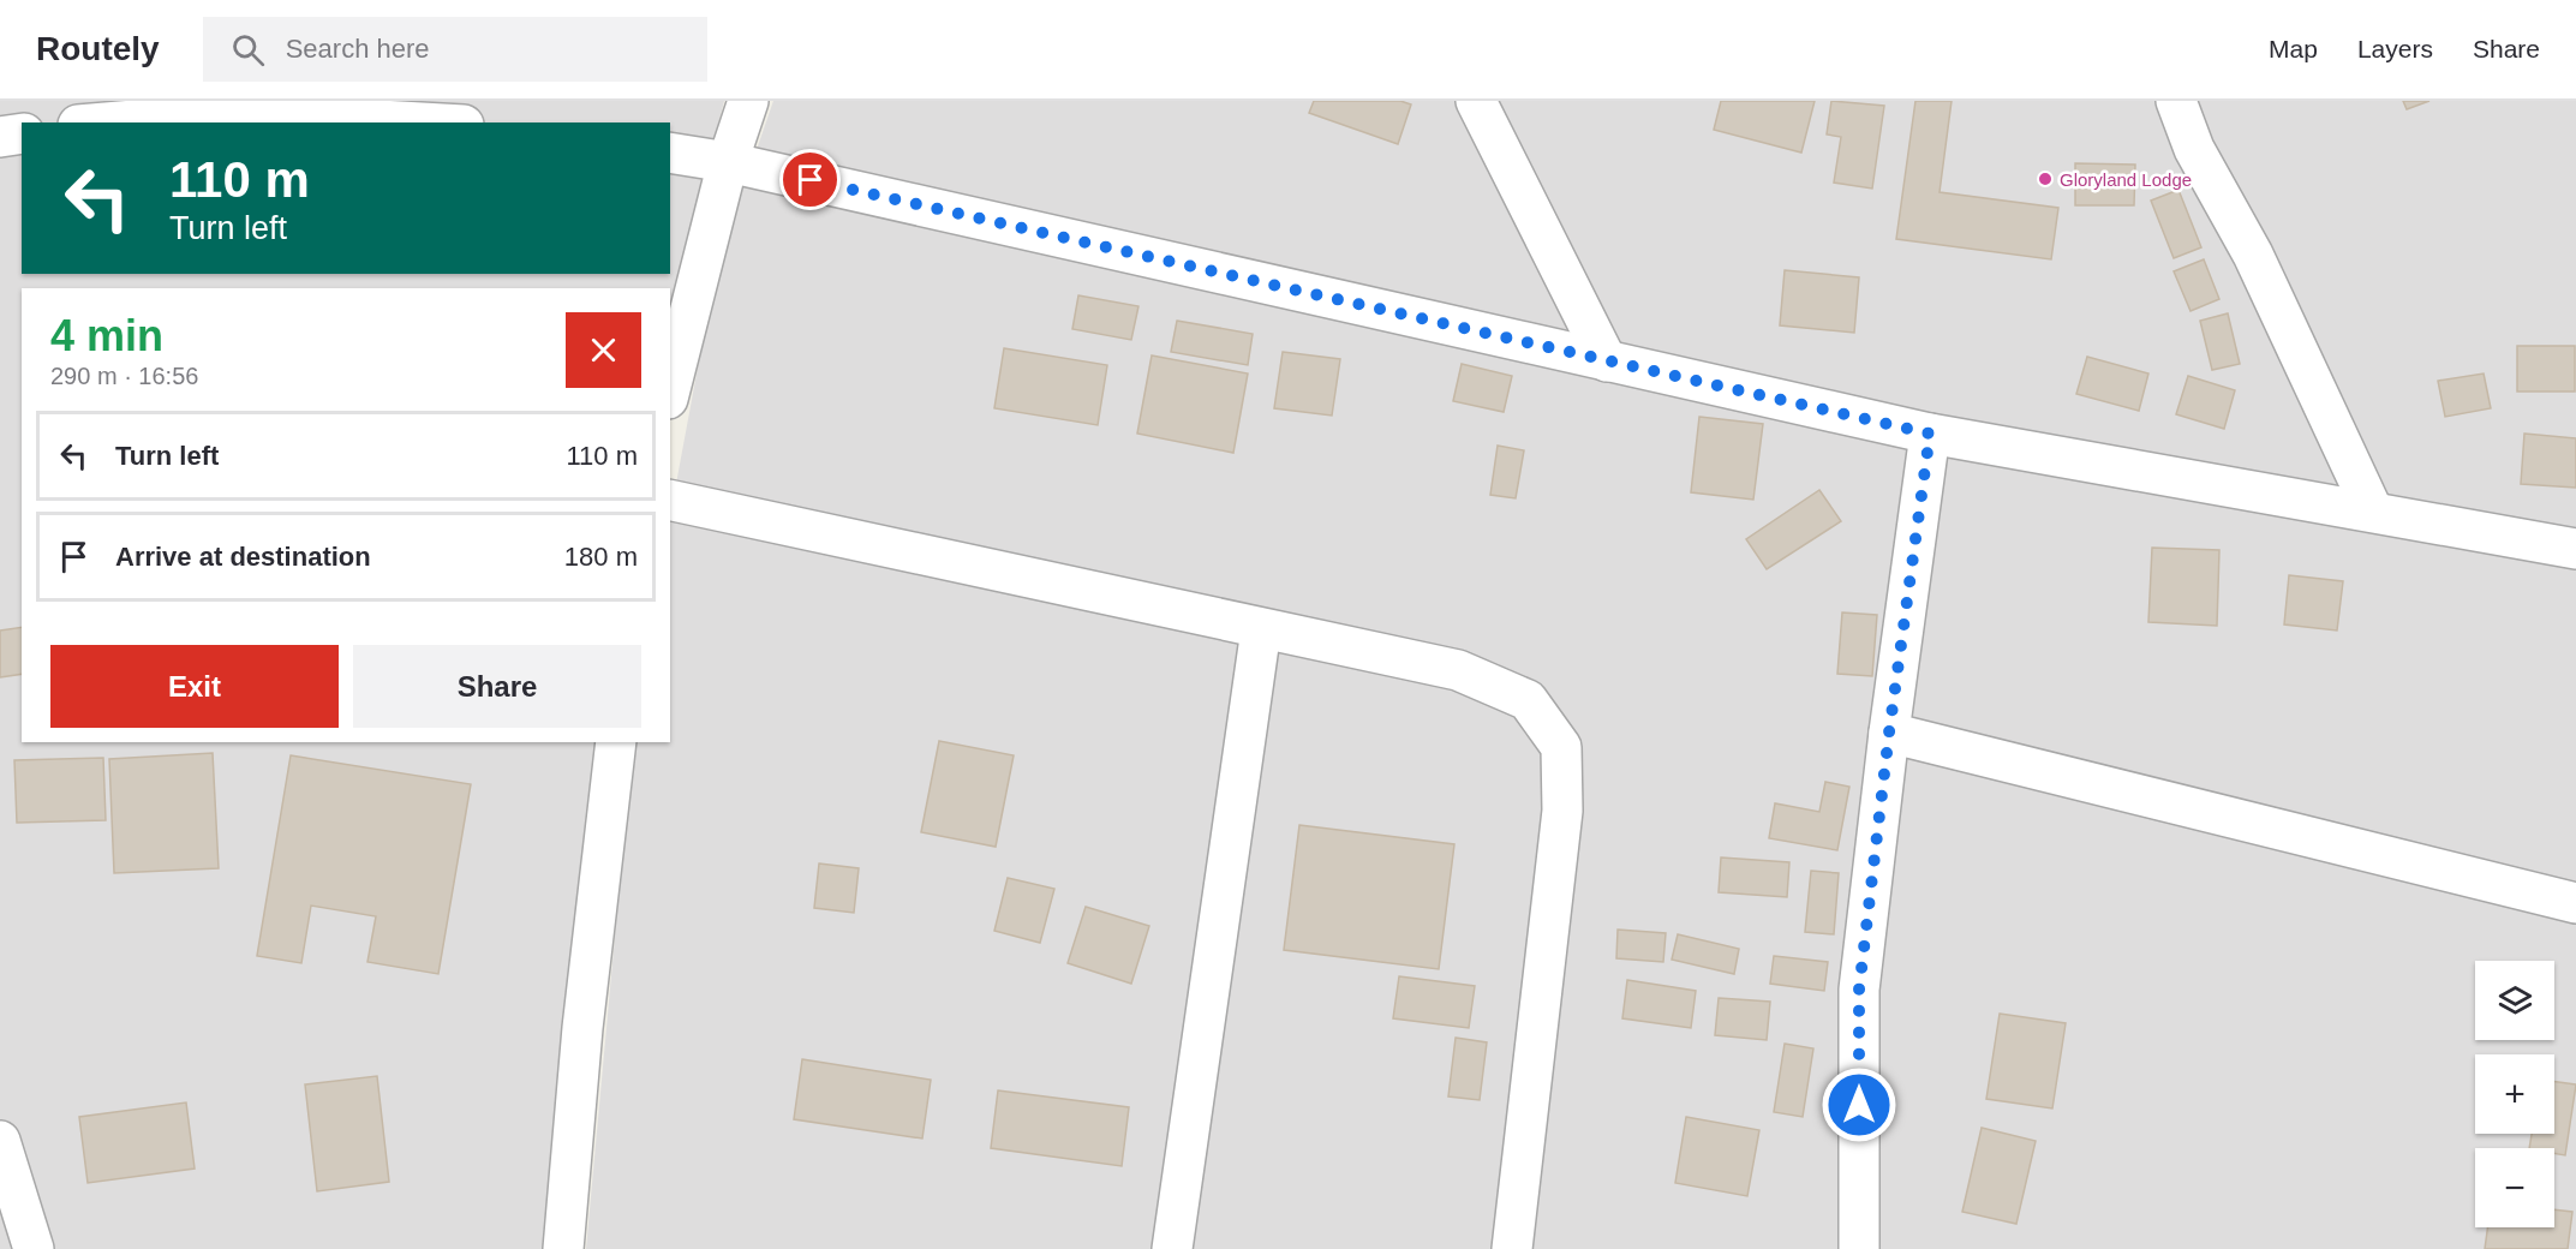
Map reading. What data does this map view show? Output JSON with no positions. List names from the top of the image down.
{
  "places": ["Gloryland Lodge"],
  "page": {
    "header": "Routely",
    "search": "Search here",
    "nav": ["Map", "Layers", "Share"],
    "turn": ["110 m", "Turn left"],
    "heading": ["4 min", "290 m · 16:56"],
    "list": [
      {
        "name": "Turn left",
        "value": "110 m"
      },
      {
        "name": "Arrive at destination",
        "value": "180 m"
      }
    ],
    "buttons": ["Exit", "Share"],
    "map_buttons": ["+", "−"]
  }
}
